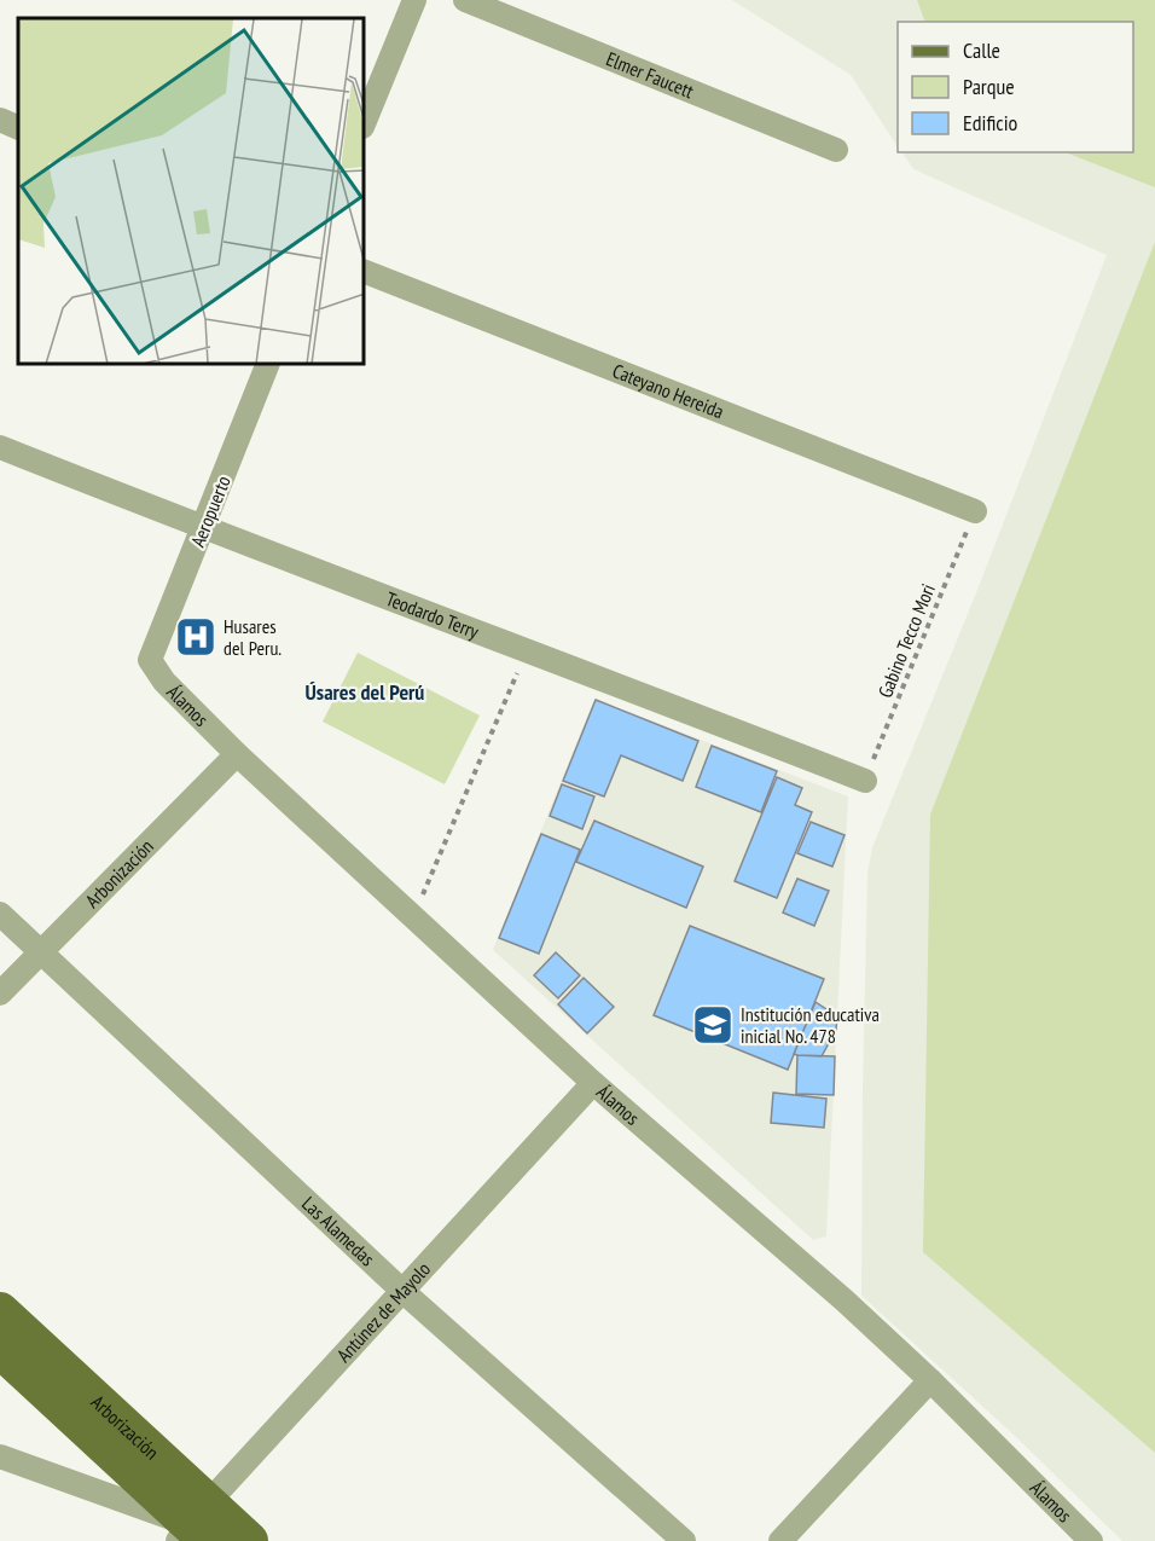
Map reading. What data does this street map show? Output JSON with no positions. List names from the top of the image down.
{
  "streets": {
    "main road": ["Arborización"],
    "street": [
      "Elmer Faucett",
      "Cateyano Hereida",
      "Aeropuerto",
      "Teodardo Terry",
      "Álamos",
      "Arbonización",
      "Las Alamedas",
      "Antúnez de Mayolo"
    ],
    "path": ["Gabino Tecco Mori"]
  },
  "crossings": [
    ["Cateyano Hereida", "Gabino Tecco Mori"],
    ["Aeropuerto", "Teodardo Terry"],
    ["Aeropuerto", "Álamos"],
    ["Teodardo Terry", "Gabino Tecco Mori"],
    ["Álamos", "Arbonización"],
    ["Álamos", "Antúnez de Mayolo"],
    ["Arbonización", "Las Alamedas"],
    ["Las Alamedas", "Antúnez de Mayolo"],
    ["Antúnez de Mayolo", "Arborización"]
  ],
  "districts": ["Úsares del Perú"],
  "places": {
    "hospital": ["Husares del Peru."],
    "school or university": ["Institución educativa inicial No. 478"]
  },
  "legend": ["Calle", "Parque", "Edificio"]
}
